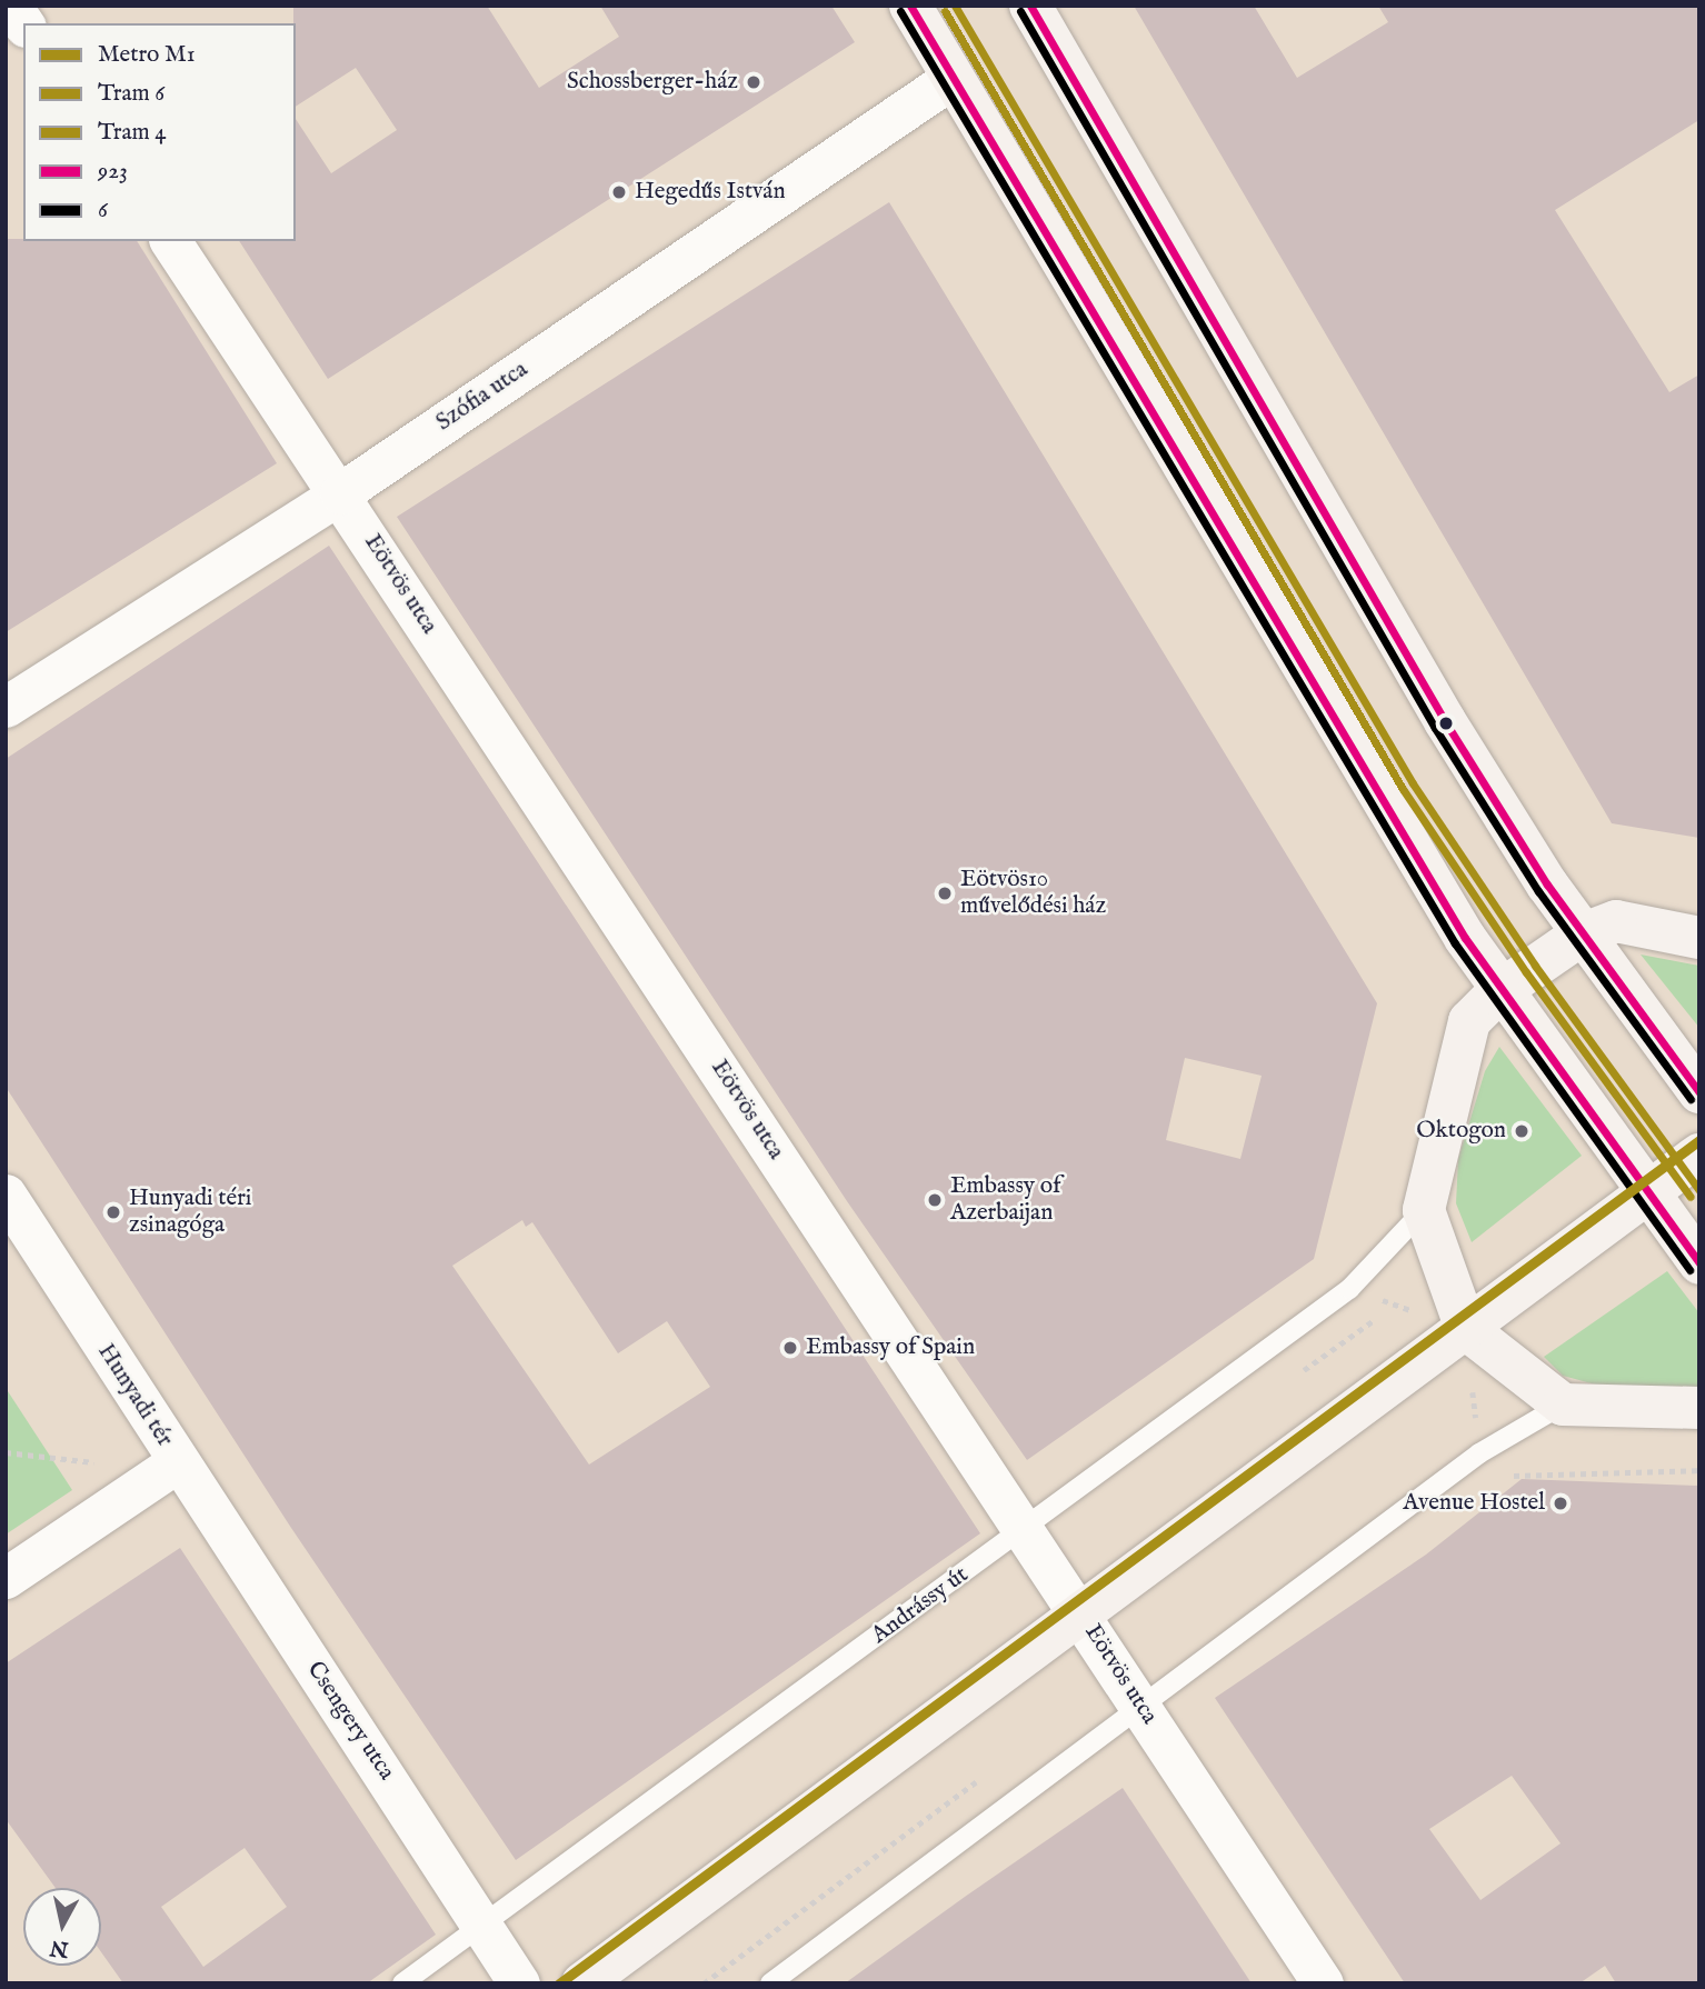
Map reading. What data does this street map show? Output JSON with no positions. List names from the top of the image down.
{
  "streets": {
    "street": [
      "Szófia utca",
      "Eötvös utca",
      "Hunyadi tér",
      "Csengery utca"
    ],
    "lane": ["Andrássy út"]
  },
  "crossings": [
    ["Szófia utca", "Eötvös utca"],
    ["Eötvös utca", "Andrássy út"],
    ["Hunyadi tér", "Csengery utca"],
    ["Andrássy út", "Csengery utca"]
  ],
  "places": [
    "Schossberger-ház",
    "Hegedűs István",
    "Eötvös10 művelődési ház",
    "Oktogon",
    "Embassy of Azerbaijan",
    "Hunyadi téri zsinagóga",
    "Embassy of Spain",
    "Avenue Hostel"
  ],
  "lines": [
    "tram line 6",
    "transit line 923",
    "tram line 4",
    "transit line 6",
    "metro line M1"
  ],
  "legend": [
    "Metro M1",
    "Tram 6",
    "Tram 4",
    "923",
    "6"
  ],
  "north": "bottom"
}
